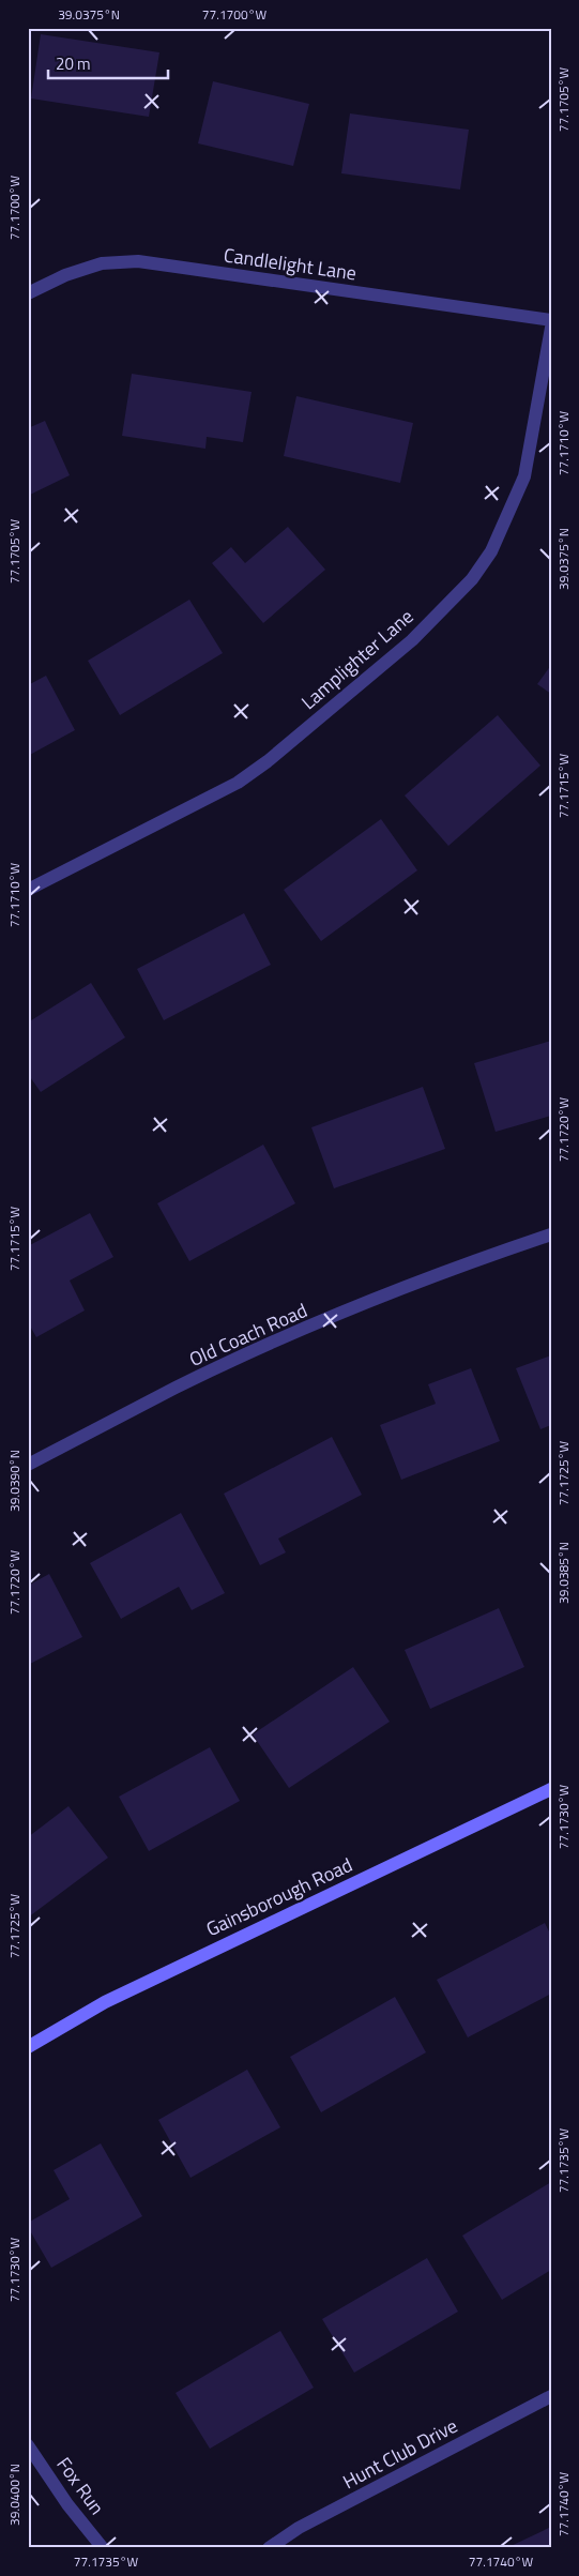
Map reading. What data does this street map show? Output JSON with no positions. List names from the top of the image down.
{
  "streets": {
    "street": [
      "Candlelight Lane",
      "Lamplighter Lane",
      "Old Coach Road",
      "Gainsborough Road",
      "Hunt Club Drive",
      "Fox Run"
    ]
  },
  "scale_bar": "20 m",
  "coordinates": [
    "39.0375°N",
    "77.1700°W",
    "77.1705°W",
    "77.1710°W",
    "77.1715°W",
    "77.1720°W",
    "77.1725°W",
    "39.0390°N",
    "39.0385°N",
    "77.1730°W",
    "77.1735°W",
    "39.0400°N",
    "77.1740°W"
  ]
}
